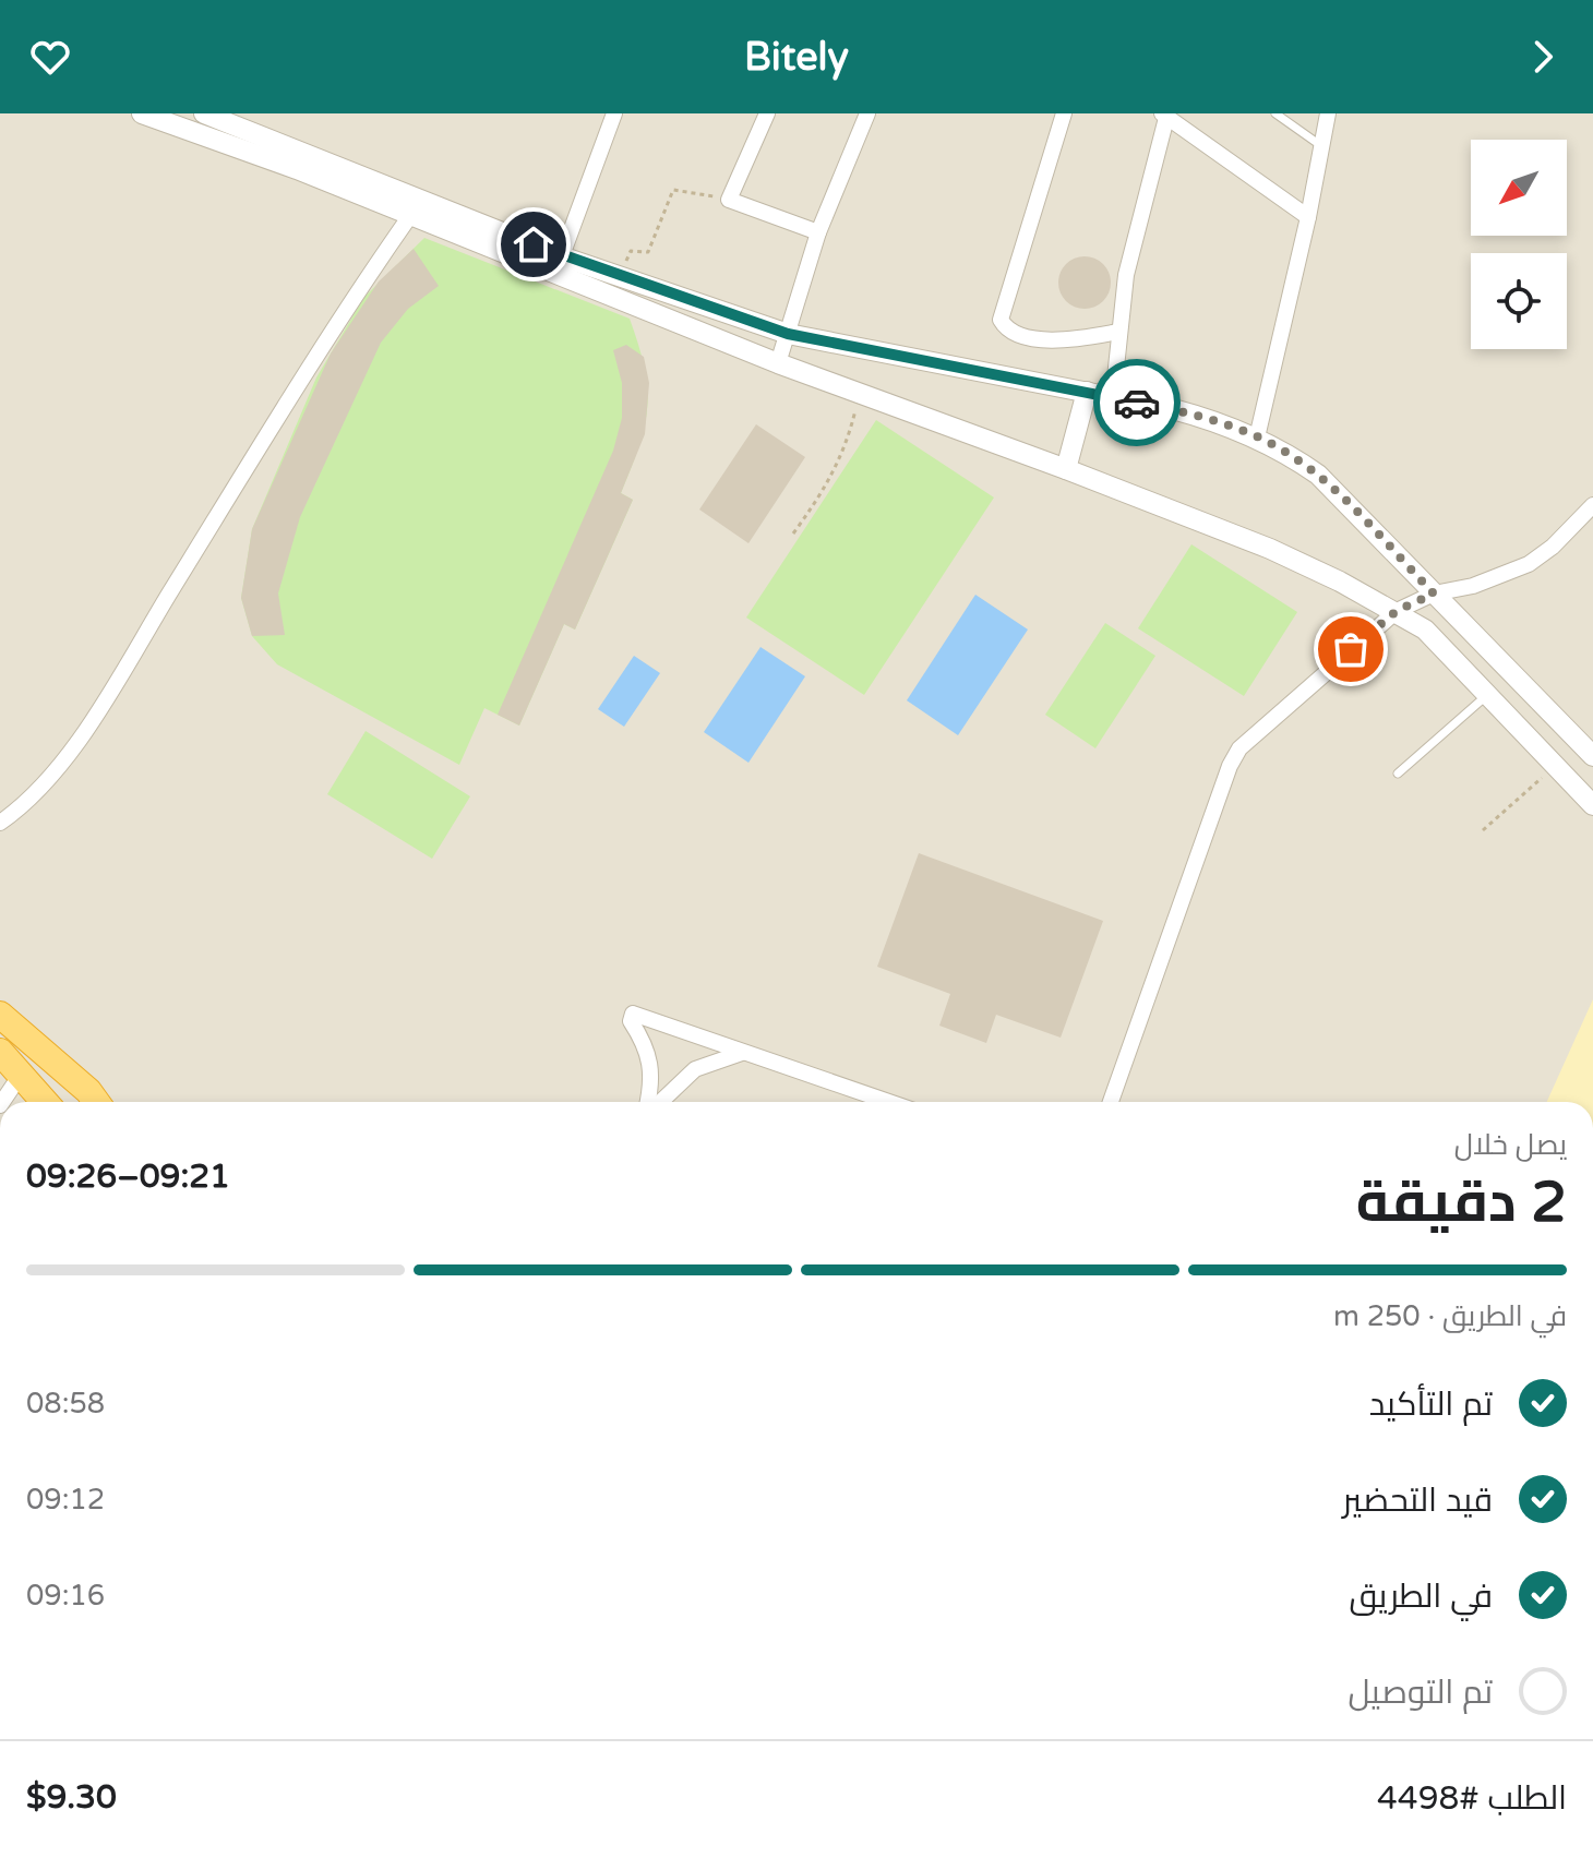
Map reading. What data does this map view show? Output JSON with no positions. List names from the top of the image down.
{
  "north": "bottom left",
  "page": {
    "header": "Bitely",
    "heading": ["2 دقيقة", "يصل خلال", "09:21–09:26"],
    "panel": ["الطلب #4498", "$9.30"],
    "bar": "في الطريق · 250 m",
    "list": [
      ["تم التأكيد", "08:58"],
      ["قيد التحضير", "09:12"],
      ["في الطريق", "09:16"],
      "تم التوصيل"
    ]
  }
}
